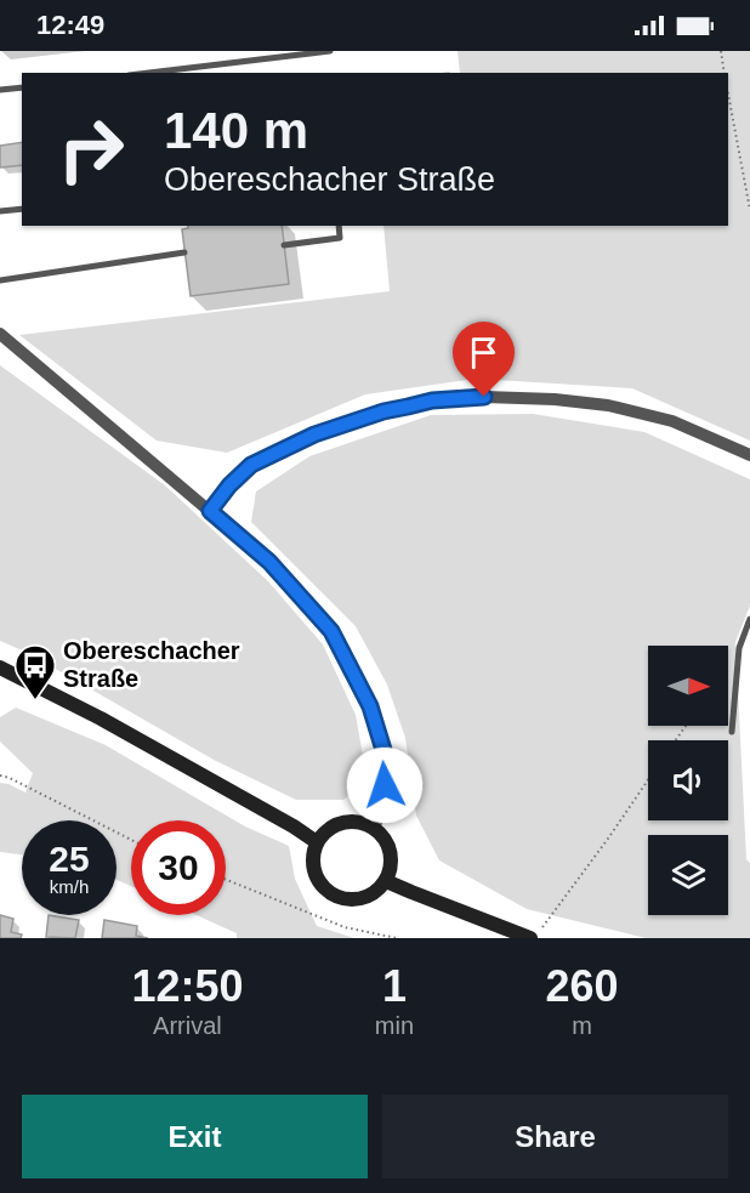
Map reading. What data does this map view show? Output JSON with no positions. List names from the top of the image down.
{
  "places": {
    "bus stop": ["Obereschacher Straße"]
  },
  "north": "right",
  "page": {
    "status": "12:49",
    "turn": ["140 m", "Obereschacher Straße"],
    "speed": "25 km/h",
    "limit": "30",
    "eta": [
      "12:50",
      "Arrival",
      "1",
      "min",
      "260",
      "m"
    ],
    "buttons": ["Exit", "Share"]
  }
}
